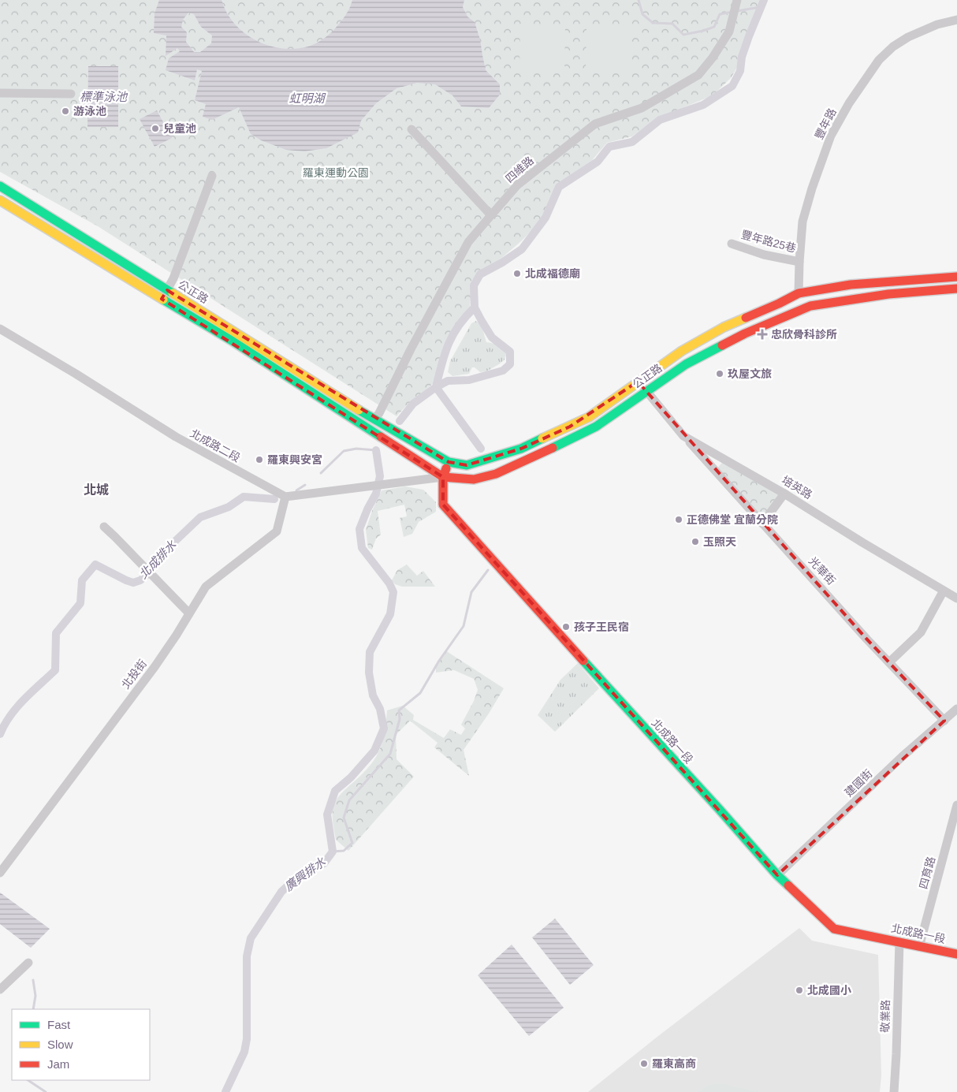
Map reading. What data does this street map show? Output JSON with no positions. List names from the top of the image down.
{
  "streets": {
    "street": [
      "豐年路",
      "四維路",
      "豐年路25巷",
      "公正路",
      "北成路二段",
      "培英路",
      "光華街",
      "北投街",
      "北成路一段",
      "建國街",
      "四育路",
      "敬業路"
    ]
  },
  "crossings": [
    ["豐年路", "豐年路25巷"],
    ["豐年路", "公正路"],
    ["四維路", "公正路"],
    ["公正路", "培英路"],
    ["公正路", "北成路一段"],
    ["北成路二段", "北投街"],
    ["培英路", "光華街"],
    ["光華街", "建國街"],
    ["北成路一段", "建國街"],
    ["北成路一段", "四育路"],
    ["北成路一段", "敬業路"]
  ],
  "districts": ["北城"],
  "water": [
    "標準泳池",
    "虹明湖",
    "北成排水",
    "廣興排水"
  ],
  "parks": ["羅東運動公園"],
  "places": {
    "other": [
      "游泳池",
      "兒童池",
      "北成福德廟",
      "玖屋文旅",
      "羅東興安宮",
      "正德佛堂 宜蘭分院",
      "玉照天",
      "孩子王民宿",
      "北成國小",
      "羅東高商"
    ],
    "health": ["忠欣骨科診所"]
  },
  "legend": ["Fast", "Slow", "Jam"]
}
